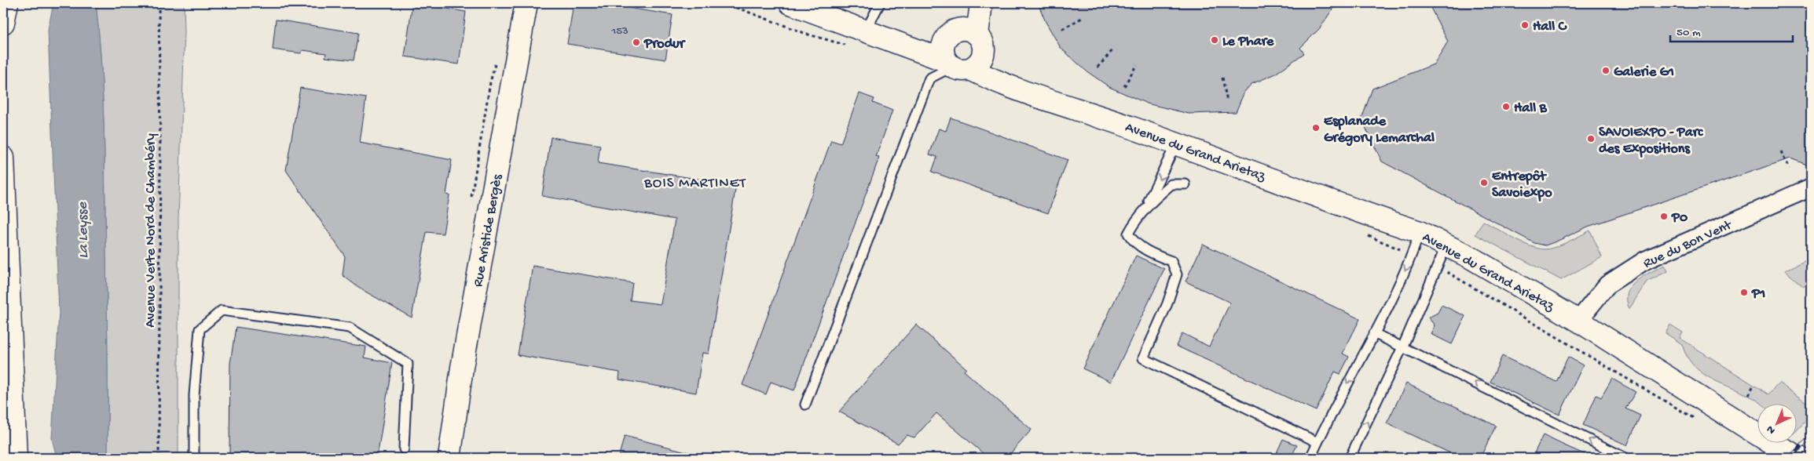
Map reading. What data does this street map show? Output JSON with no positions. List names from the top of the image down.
{
  "streets": {
    "main road": ["Avenue du Grand Arietaz", "Rue Aristide Bergès"],
    "street": ["Rue du Bon Vent"],
    "path": ["Avenue Verte Nord de Chambéry"]
  },
  "crossings": [
    ["Avenue du Grand Arietaz", "Rue du Bon Vent"]
  ],
  "districts": ["BOIS MARTINET"],
  "water": ["La Leysse"],
  "places": [
    "Hall C",
    "Le Phare",
    "Produr",
    "Galerie G1",
    "Hall B",
    "Esplanade Grégory Lemarchal",
    "SAVOIEXPO - Parc des Expositions",
    "Entrepôt Savoiexpo",
    "P0",
    "P1"
  ],
  "house_numbers": ["153"],
  "scale_bar": "50 m",
  "north": "bottom left"
}
